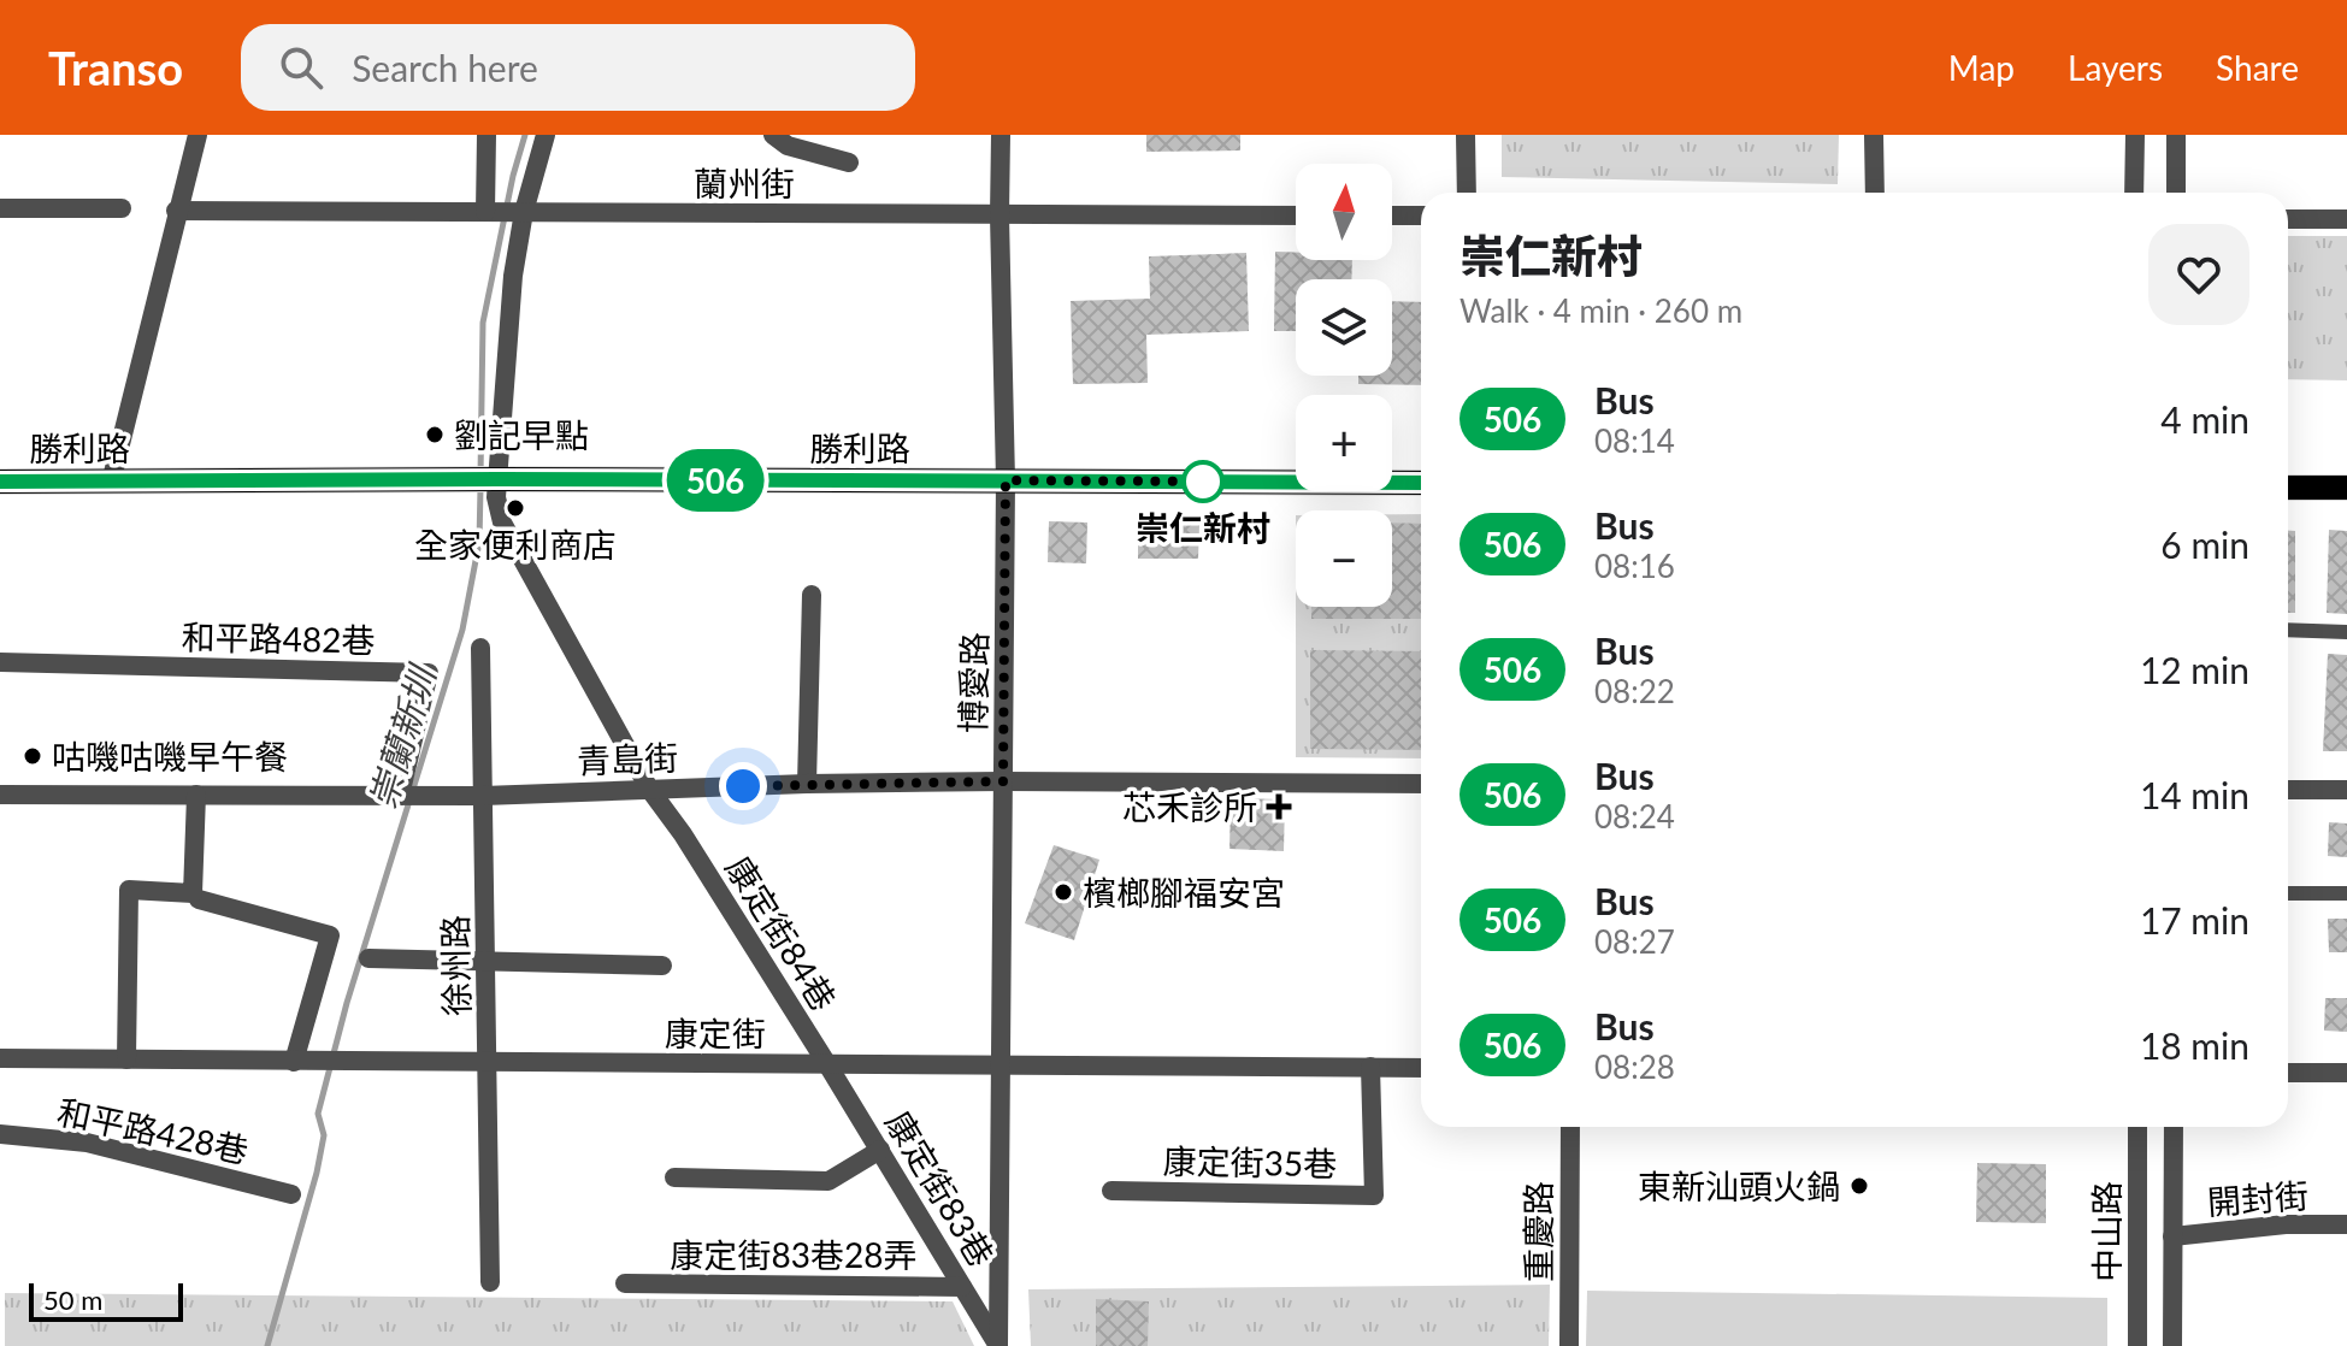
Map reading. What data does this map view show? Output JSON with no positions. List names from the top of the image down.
{
  "streets": {
    "main road": ["勝利路"],
    "street": [
      "蘭州街",
      "和平路482巷",
      "博愛路",
      "青島街",
      "康定街84巷",
      "徐州路",
      "康定街",
      "和平路428巷",
      "康定街35巷",
      "康定街83巷",
      "開封街",
      "重慶路",
      "中山路",
      "康定街83巷28弄"
    ]
  },
  "crossings": [
    ["蘭州街", "博愛路"],
    ["勝利路", "博愛路"],
    ["和平路482巷", "青島街"],
    ["博愛路", "青島街"],
    ["博愛路", "康定街"],
    ["博愛路", "康定街83巷"],
    ["青島街", "康定街84巷"],
    ["青島街", "徐州路"],
    ["康定街84巷", "康定街"],
    ["康定街84巷", "康定街83巷"],
    ["徐州路", "康定街"],
    ["康定街", "康定街35巷"],
    ["康定街", "康定街83巷"],
    ["康定街83巷", "康定街83巷28弄"],
    ["開封街", "中山路"]
  ],
  "water": ["崇蘭新圳"],
  "places": {
    "other": [
      "劉記早點",
      "崇仁新村",
      "全家便利商店",
      "咕嘰咕嘰早午餐",
      "檳榔腳福安宮",
      "東新汕頭火鍋"
    ],
    "health": ["芯禾診所"]
  },
  "lines": ["bus line 506"],
  "scale_bar": "50 m",
  "north": "top",
  "page": {
    "header": "Transo",
    "search": "Search here",
    "nav": ["Map", "Layers", "Share"],
    "on_map": "506",
    "map_buttons": ["+", "−"],
    "heading": ["崇仁新村", "Walk · 4 min · 260 m"],
    "list": [
      {
        "mark": "506",
        "name": "Bus",
        "note": "08:14",
        "value": "4 min"
      },
      {
        "mark": "506",
        "name": "Bus",
        "note": "08:16",
        "value": "6 min"
      },
      {
        "mark": "506",
        "name": "Bus",
        "note": "08:22",
        "value": "12 min"
      },
      {
        "mark": "506",
        "name": "Bus",
        "note": "08:24",
        "value": "14 min"
      },
      {
        "mark": "506",
        "name": "Bus",
        "note": "08:27",
        "value": "17 min"
      },
      {
        "mark": "506",
        "name": "Bus",
        "note": "08:28",
        "value": "18 min"
      }
    ],
    "scale": "50 m"
  }
}
